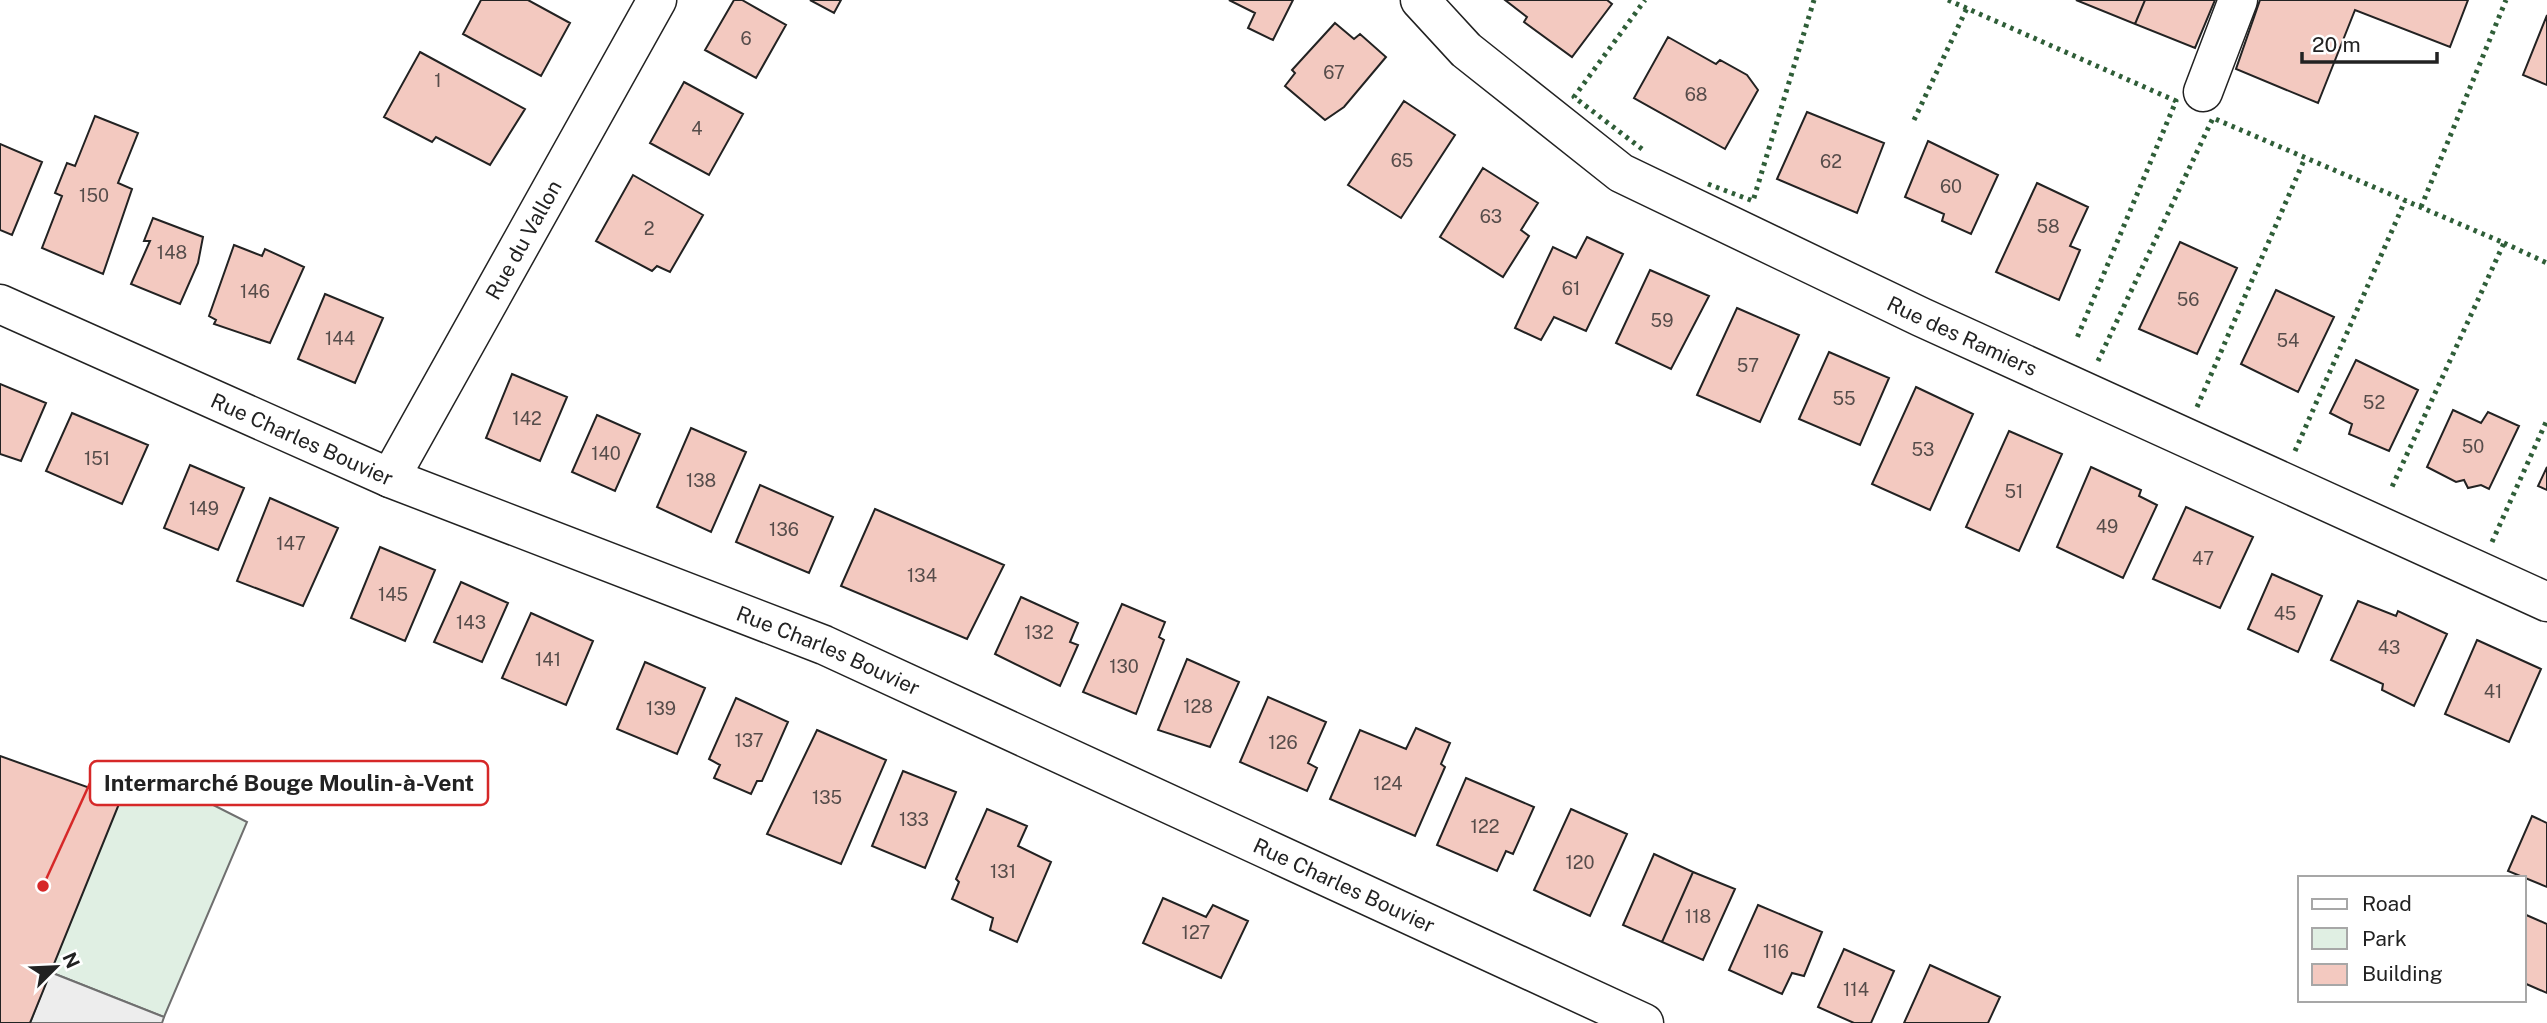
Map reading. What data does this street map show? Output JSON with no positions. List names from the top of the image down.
{
  "streets": {
    "street": ["Rue du Vallon", "Rue des Ramiers", "Rue Charles Bouvier"]
  },
  "crossings": [
    ["Rue du Vallon", "Rue Charles Bouvier"]
  ],
  "places": ["Intermarché Bouge Moulin-à-Vent"],
  "house_numbers": [
    "6",
    "67",
    "1",
    "68",
    "4",
    "65",
    "62",
    "60",
    "150",
    "63",
    "58",
    "2",
    "148",
    "61",
    "146",
    "56",
    "59",
    "144",
    "54",
    "57",
    "55",
    "52",
    "142",
    "50",
    "53",
    "140",
    "151",
    "138",
    "51",
    "149",
    "49",
    "136",
    "147",
    "47",
    "134",
    "145",
    "45",
    "143",
    "132",
    "43",
    "141",
    "130",
    "41",
    "128",
    "139",
    "137",
    "126",
    "124",
    "135",
    "133",
    "122",
    "120",
    "131",
    "118",
    "127",
    "116",
    "114"
  ],
  "legend": ["Road", "Park", "Building"],
  "scale_bar": "20 m",
  "north": "top right"
}
